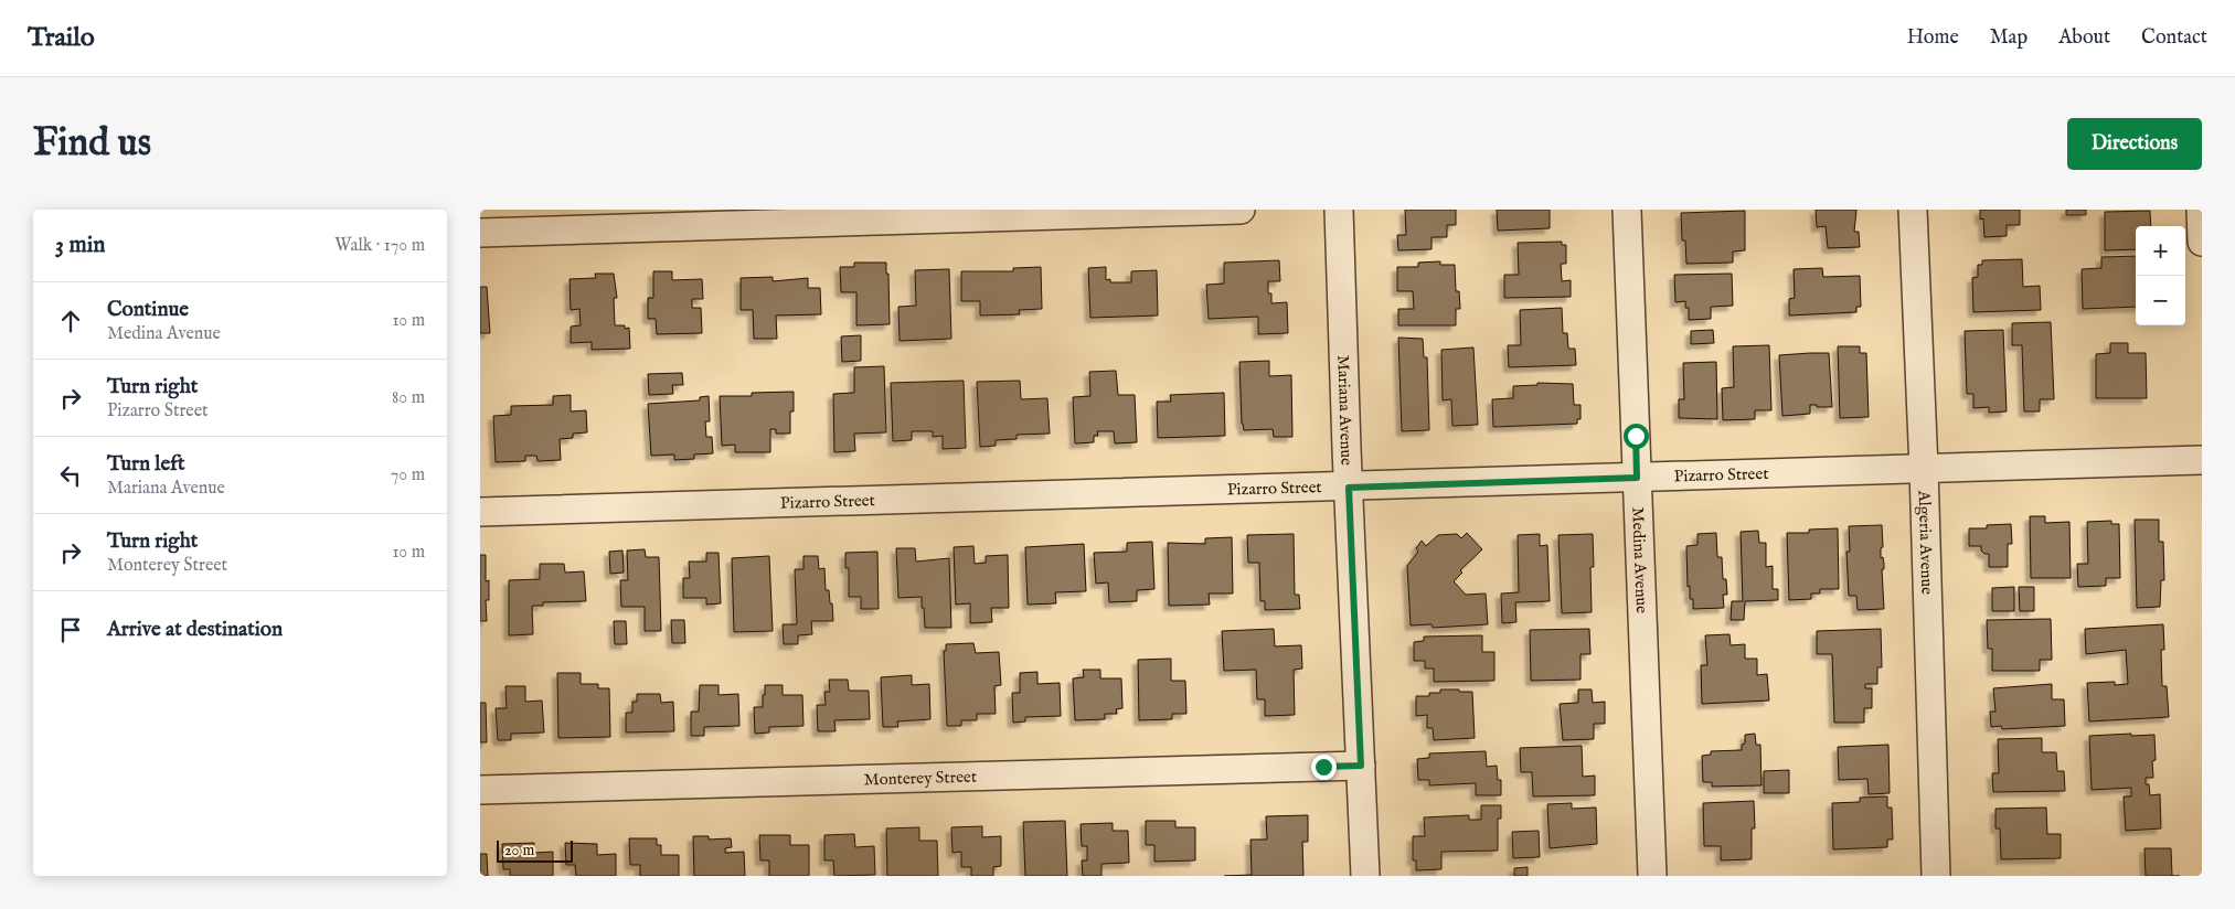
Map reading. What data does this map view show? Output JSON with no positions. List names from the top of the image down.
{
  "streets": {
    "street": [
      "Mariana Avenue",
      "Pizarro Street",
      "Algeria Avenue",
      "Medina Avenue",
      "Monterey Street"
    ]
  },
  "crossings": [
    ["Mariana Avenue", "Pizarro Street"],
    ["Mariana Avenue", "Monterey Street"],
    ["Pizarro Street", "Algeria Avenue"],
    ["Pizarro Street", "Medina Avenue"]
  ],
  "scale_bar": "20 m",
  "page": {
    "header": "Trailo",
    "nav": [
      "Home",
      "Map",
      "About",
      "Contact"
    ],
    "buttons": "Directions",
    "title": "Find us",
    "heading": ["3 min", "Walk · 170 m"],
    "map_buttons": ["+", "−"],
    "list": [
      ["Continue", "Medina Avenue", "10 m"],
      ["Turn right", "Pizarro Street", "80 m"],
      ["Turn left", "Mariana Avenue", "70 m"],
      ["Turn right", "Monterey Street", "10 m"],
      "Arrive at destination"
    ],
    "scale": "20 m"
  }
}
